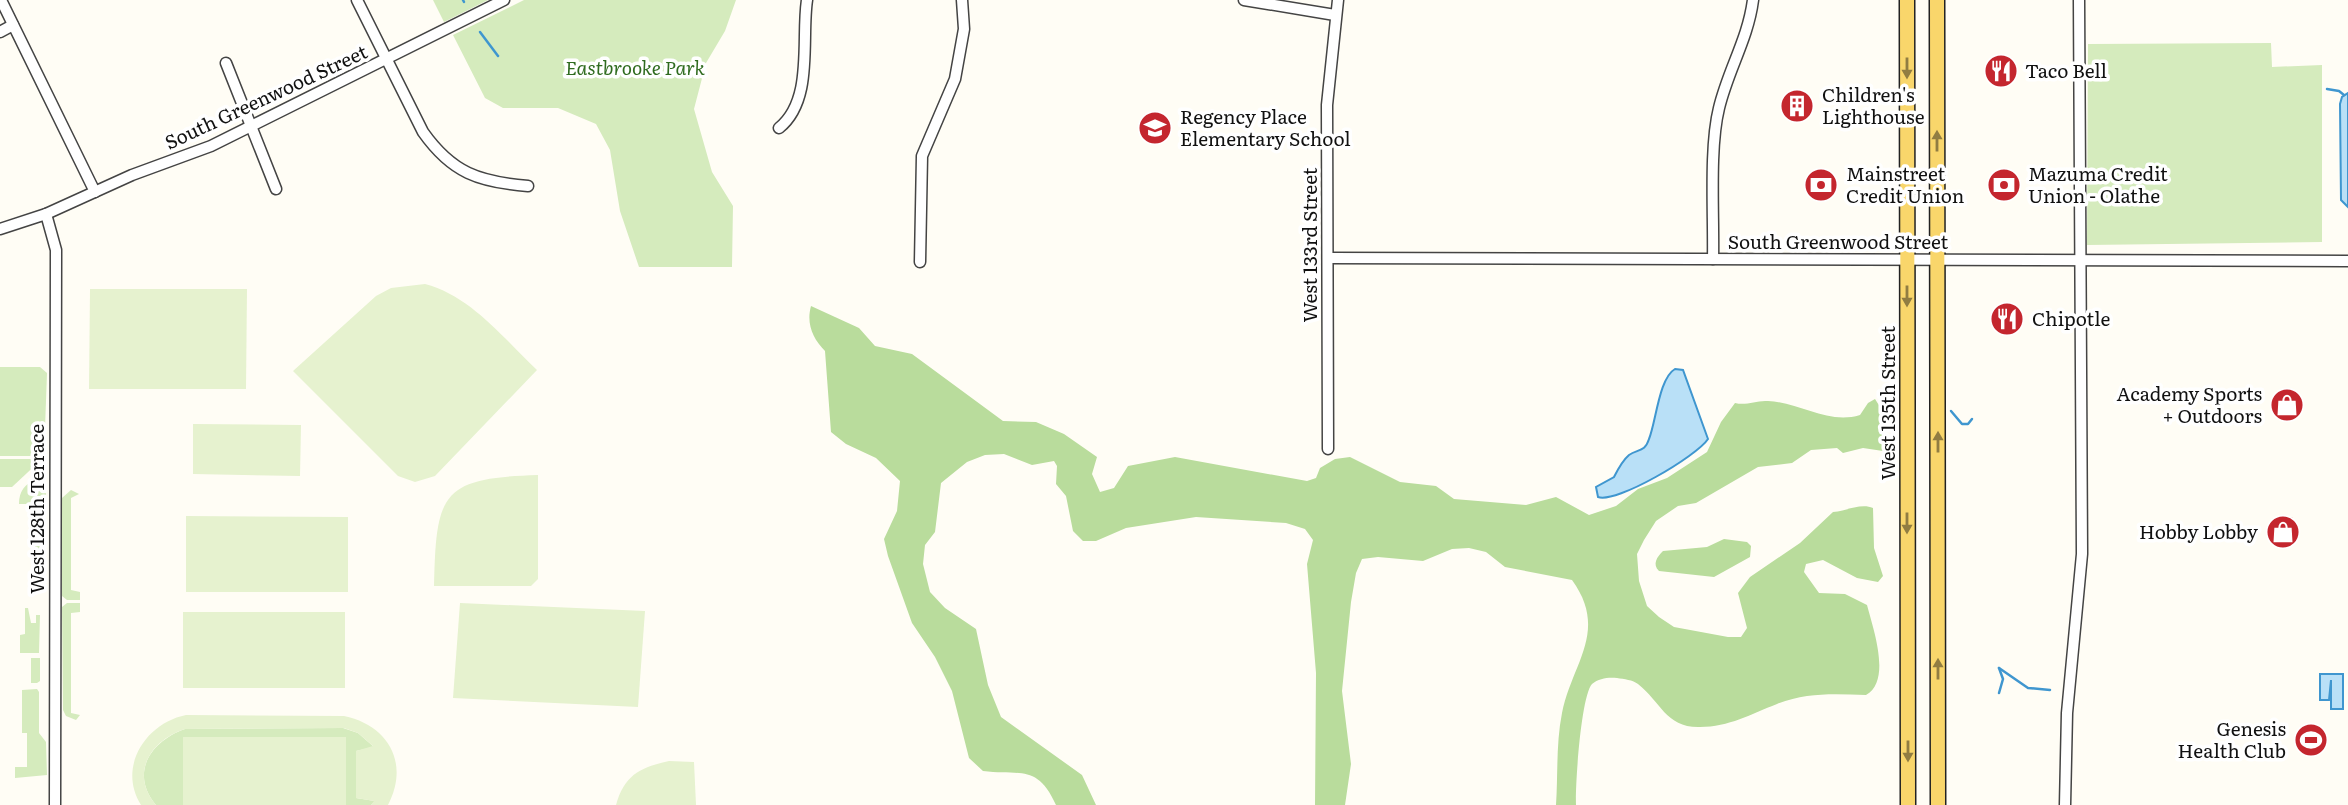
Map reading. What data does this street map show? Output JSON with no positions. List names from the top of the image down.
{
  "streets": {
    "main road": ["West 135th Street"],
    "street": ["South Greenwood Street", "West 133rd Street", "West 128th Terrace"]
  },
  "crossings": [
    ["South Greenwood Street", "West 133rd Street"],
    ["South Greenwood Street", "West 135th Street"],
    ["South Greenwood Street", "West 128th Terrace"]
  ],
  "parks": ["Eastbrooke Park"],
  "places": {
    "restaurant": ["Taco Bell", "Chipotle"],
    "building": ["Children's Lighthouse"],
    "school or university": ["Regency Place Elementary School"],
    "bank": ["Mainstreet Credit Union", "Mazuma Credit Union - Olathe"],
    "shop": ["Academy Sports + Outdoors", "Hobby Lobby"],
    "sports": ["Genesis Health Club"]
  }
}
